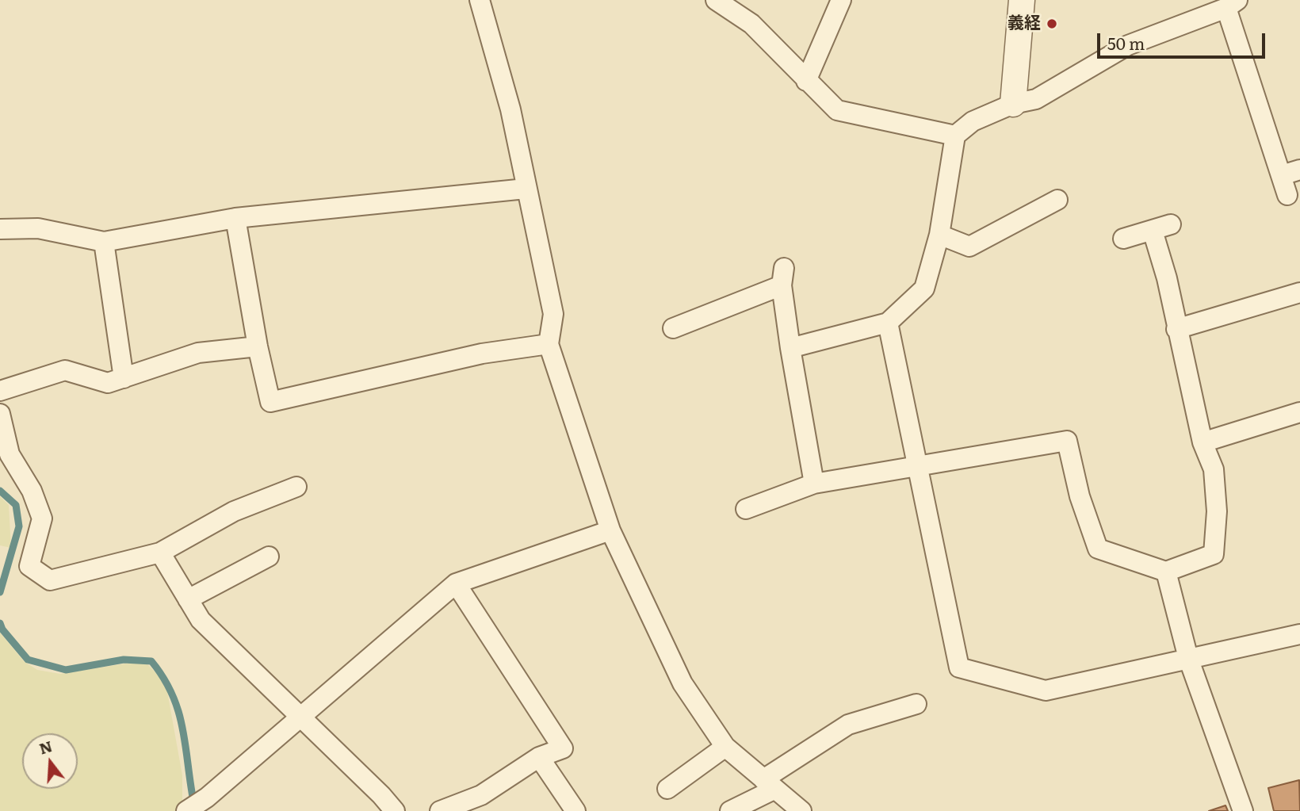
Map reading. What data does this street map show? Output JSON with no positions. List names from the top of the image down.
{
  "places": ["義経"],
  "scale_bar": "50 m",
  "north": "top"
}
